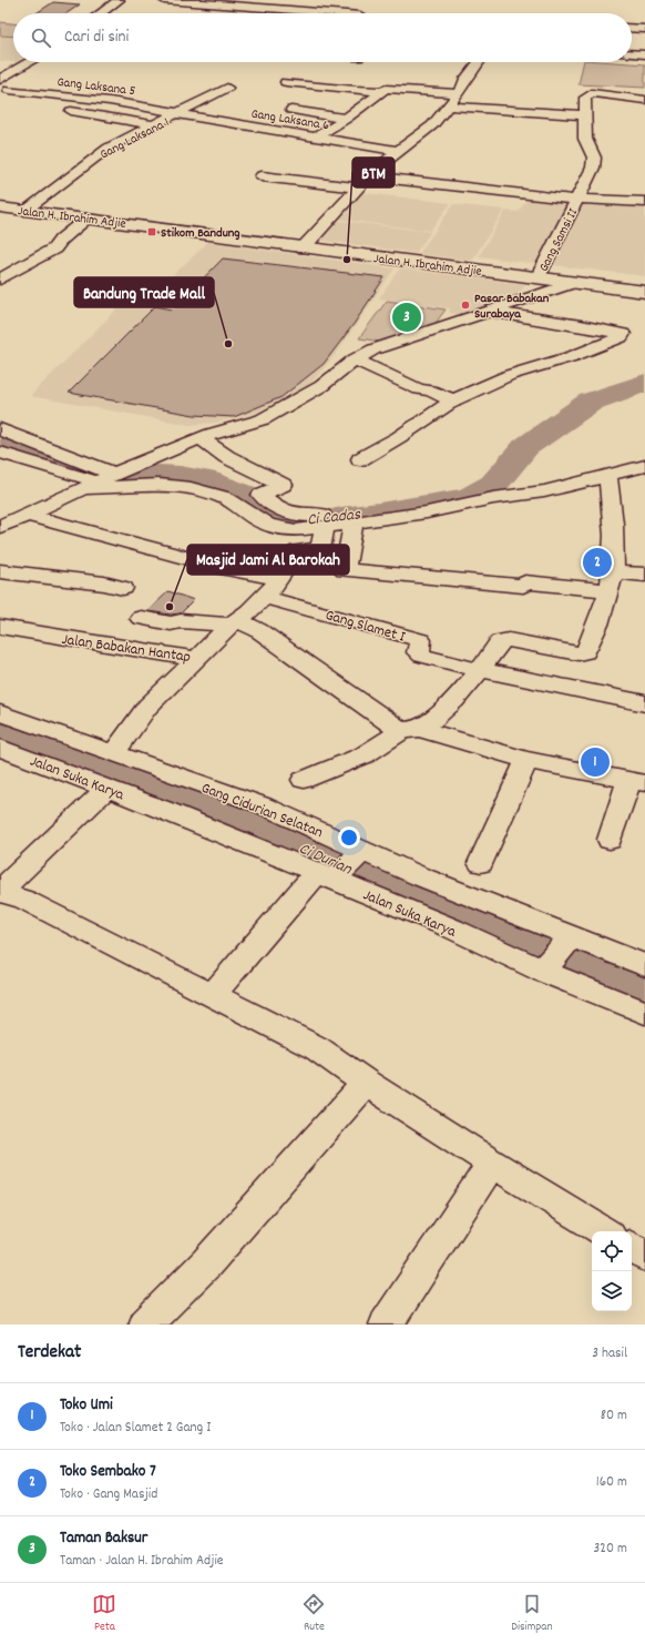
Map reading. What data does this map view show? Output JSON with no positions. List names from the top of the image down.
{
  "streets": {
    "main road": ["Jalan H. Ibrahim Adjie"],
    "street": [
      "Gang Laksana 5",
      "Gang Laksana 6",
      "Gang Laksana 1",
      "Gang Samsi II",
      "Gang Slamet I",
      "Jalan Babakan Hantap",
      "Jalan Suka Karya",
      "Gang Cidurian Selatan"
    ]
  },
  "crossings": [
    ["Gang Laksana 5", "Gang Laksana 6"],
    ["Gang Laksana 5", "Gang Laksana 1"],
    ["Gang Laksana 6", "Gang Laksana 1"],
    ["Gang Laksana 1", "Jalan H. Ibrahim Adjie"],
    ["Jalan H. Ibrahim Adjie", "Gang Samsi II"],
    ["Gang Slamet I", "Jalan Babakan Hantap"],
    ["Jalan Suka Karya", "Gang Cidurian Selatan"]
  ],
  "water": ["Ci Cadas", "Ci Durian"],
  "places": {
    "transit": ["Stikom Bandung"],
    "other": [
      "BTM",
      "Pasar Babakan Surabaya",
      "Bandung Trade Mall",
      "Masjid Jami Al Barokah"
    ]
  },
  "page": {
    "search": "Cari di sini",
    "pins": ["3", "2", "1"],
    "heading": ["Terdekat", "3 hasil"],
    "list": [
      {
        "mark": "1",
        "name": "Toko Umi",
        "note": "Toko · Jalan Slamet 2 Gang I",
        "value": "80 m"
      },
      {
        "mark": "2",
        "name": "Toko Sembako 7",
        "note": "Toko · Gang Masjid",
        "value": "160 m"
      },
      {
        "mark": "3",
        "name": "Taman Baksur",
        "note": "Taman · Jalan H. Ibrahim Adjie",
        "value": "320 m"
      }
    ],
    "nav": ["Peta", "Rute", "Disimpan"]
  }
}
